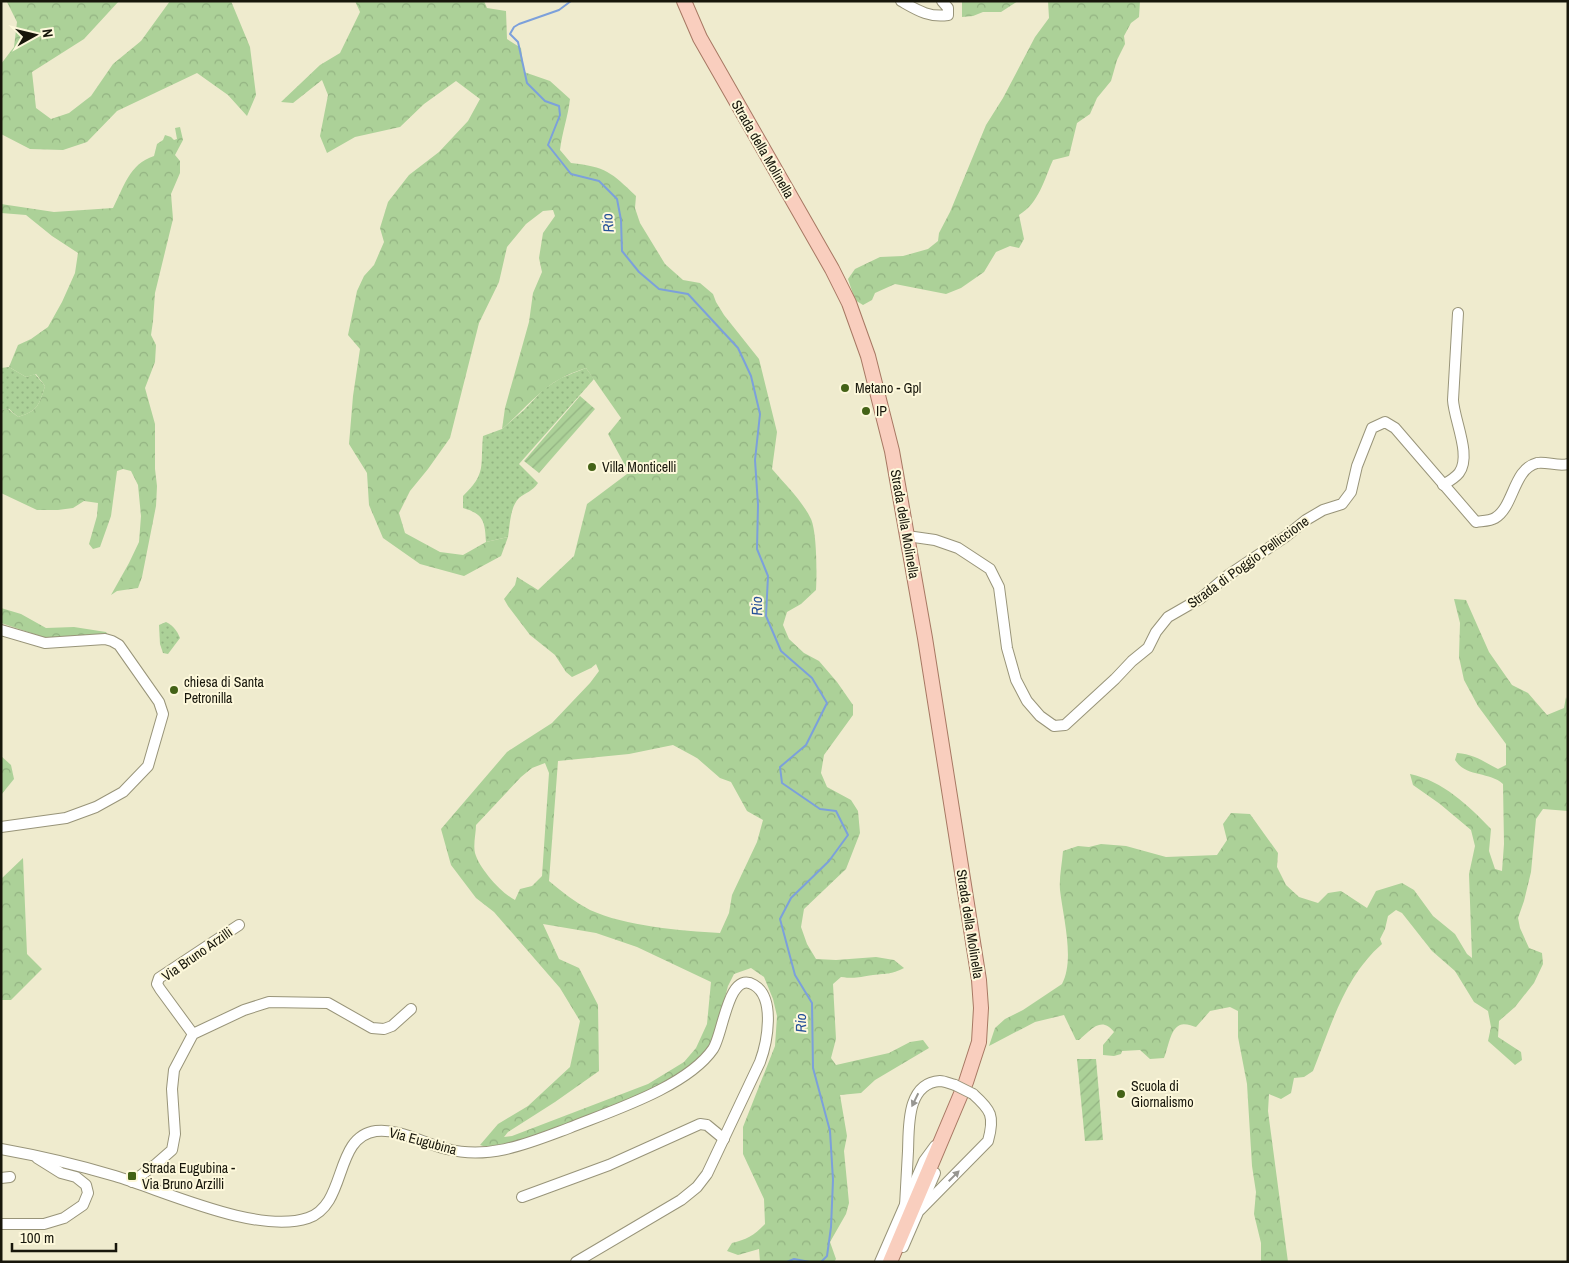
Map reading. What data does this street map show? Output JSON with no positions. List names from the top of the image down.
{
  "streets": {
    "main road": ["Strada della Molinella"],
    "street": ["Strada di Poggio Pelliccione", "Via Bruno Arzilli", "Via Eugubina"]
  },
  "crossings": [
    ["Strada della Molinella", "Strada di Poggio Pelliccione"]
  ],
  "water": ["Rio"],
  "places": {
    "other": [
      "Metano - Gpl",
      "IP",
      "Villa Monticelli",
      "chiesa di Santa Petronilla",
      "Scuola di Giornalismo"
    ],
    "transit": ["Strada Eugubina - Via Bruno Arzilli"]
  },
  "scale_bar": "100 m",
  "north": "right"
}
